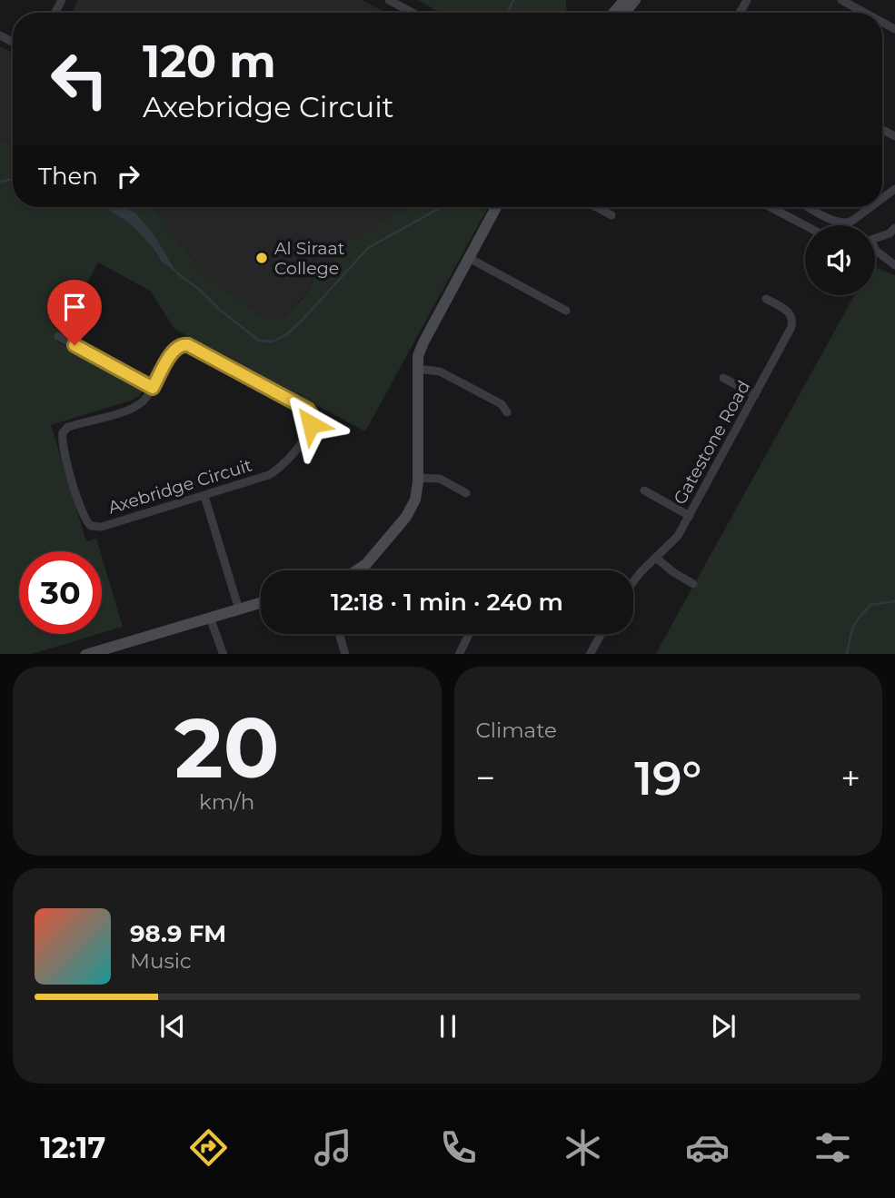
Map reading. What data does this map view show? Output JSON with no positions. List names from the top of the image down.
{
  "streets": {
    "street": ["Gatestone Road", "Axebridge Circuit"]
  },
  "places": ["Al Siraat College"],
  "page": {
    "turn": ["120 m", "Axebridge Circuit"],
    "then": "Then",
    "limit": "30",
    "trip": "12:18 · 1 min · 240 m",
    "tile": [
      ["20", "km/h"],
      "Climate"
    ],
    "heat": ["−", "19°", "+"],
    "song": ["98.9 FM", "Music"],
    "tabs": "12:17"
  }
}
